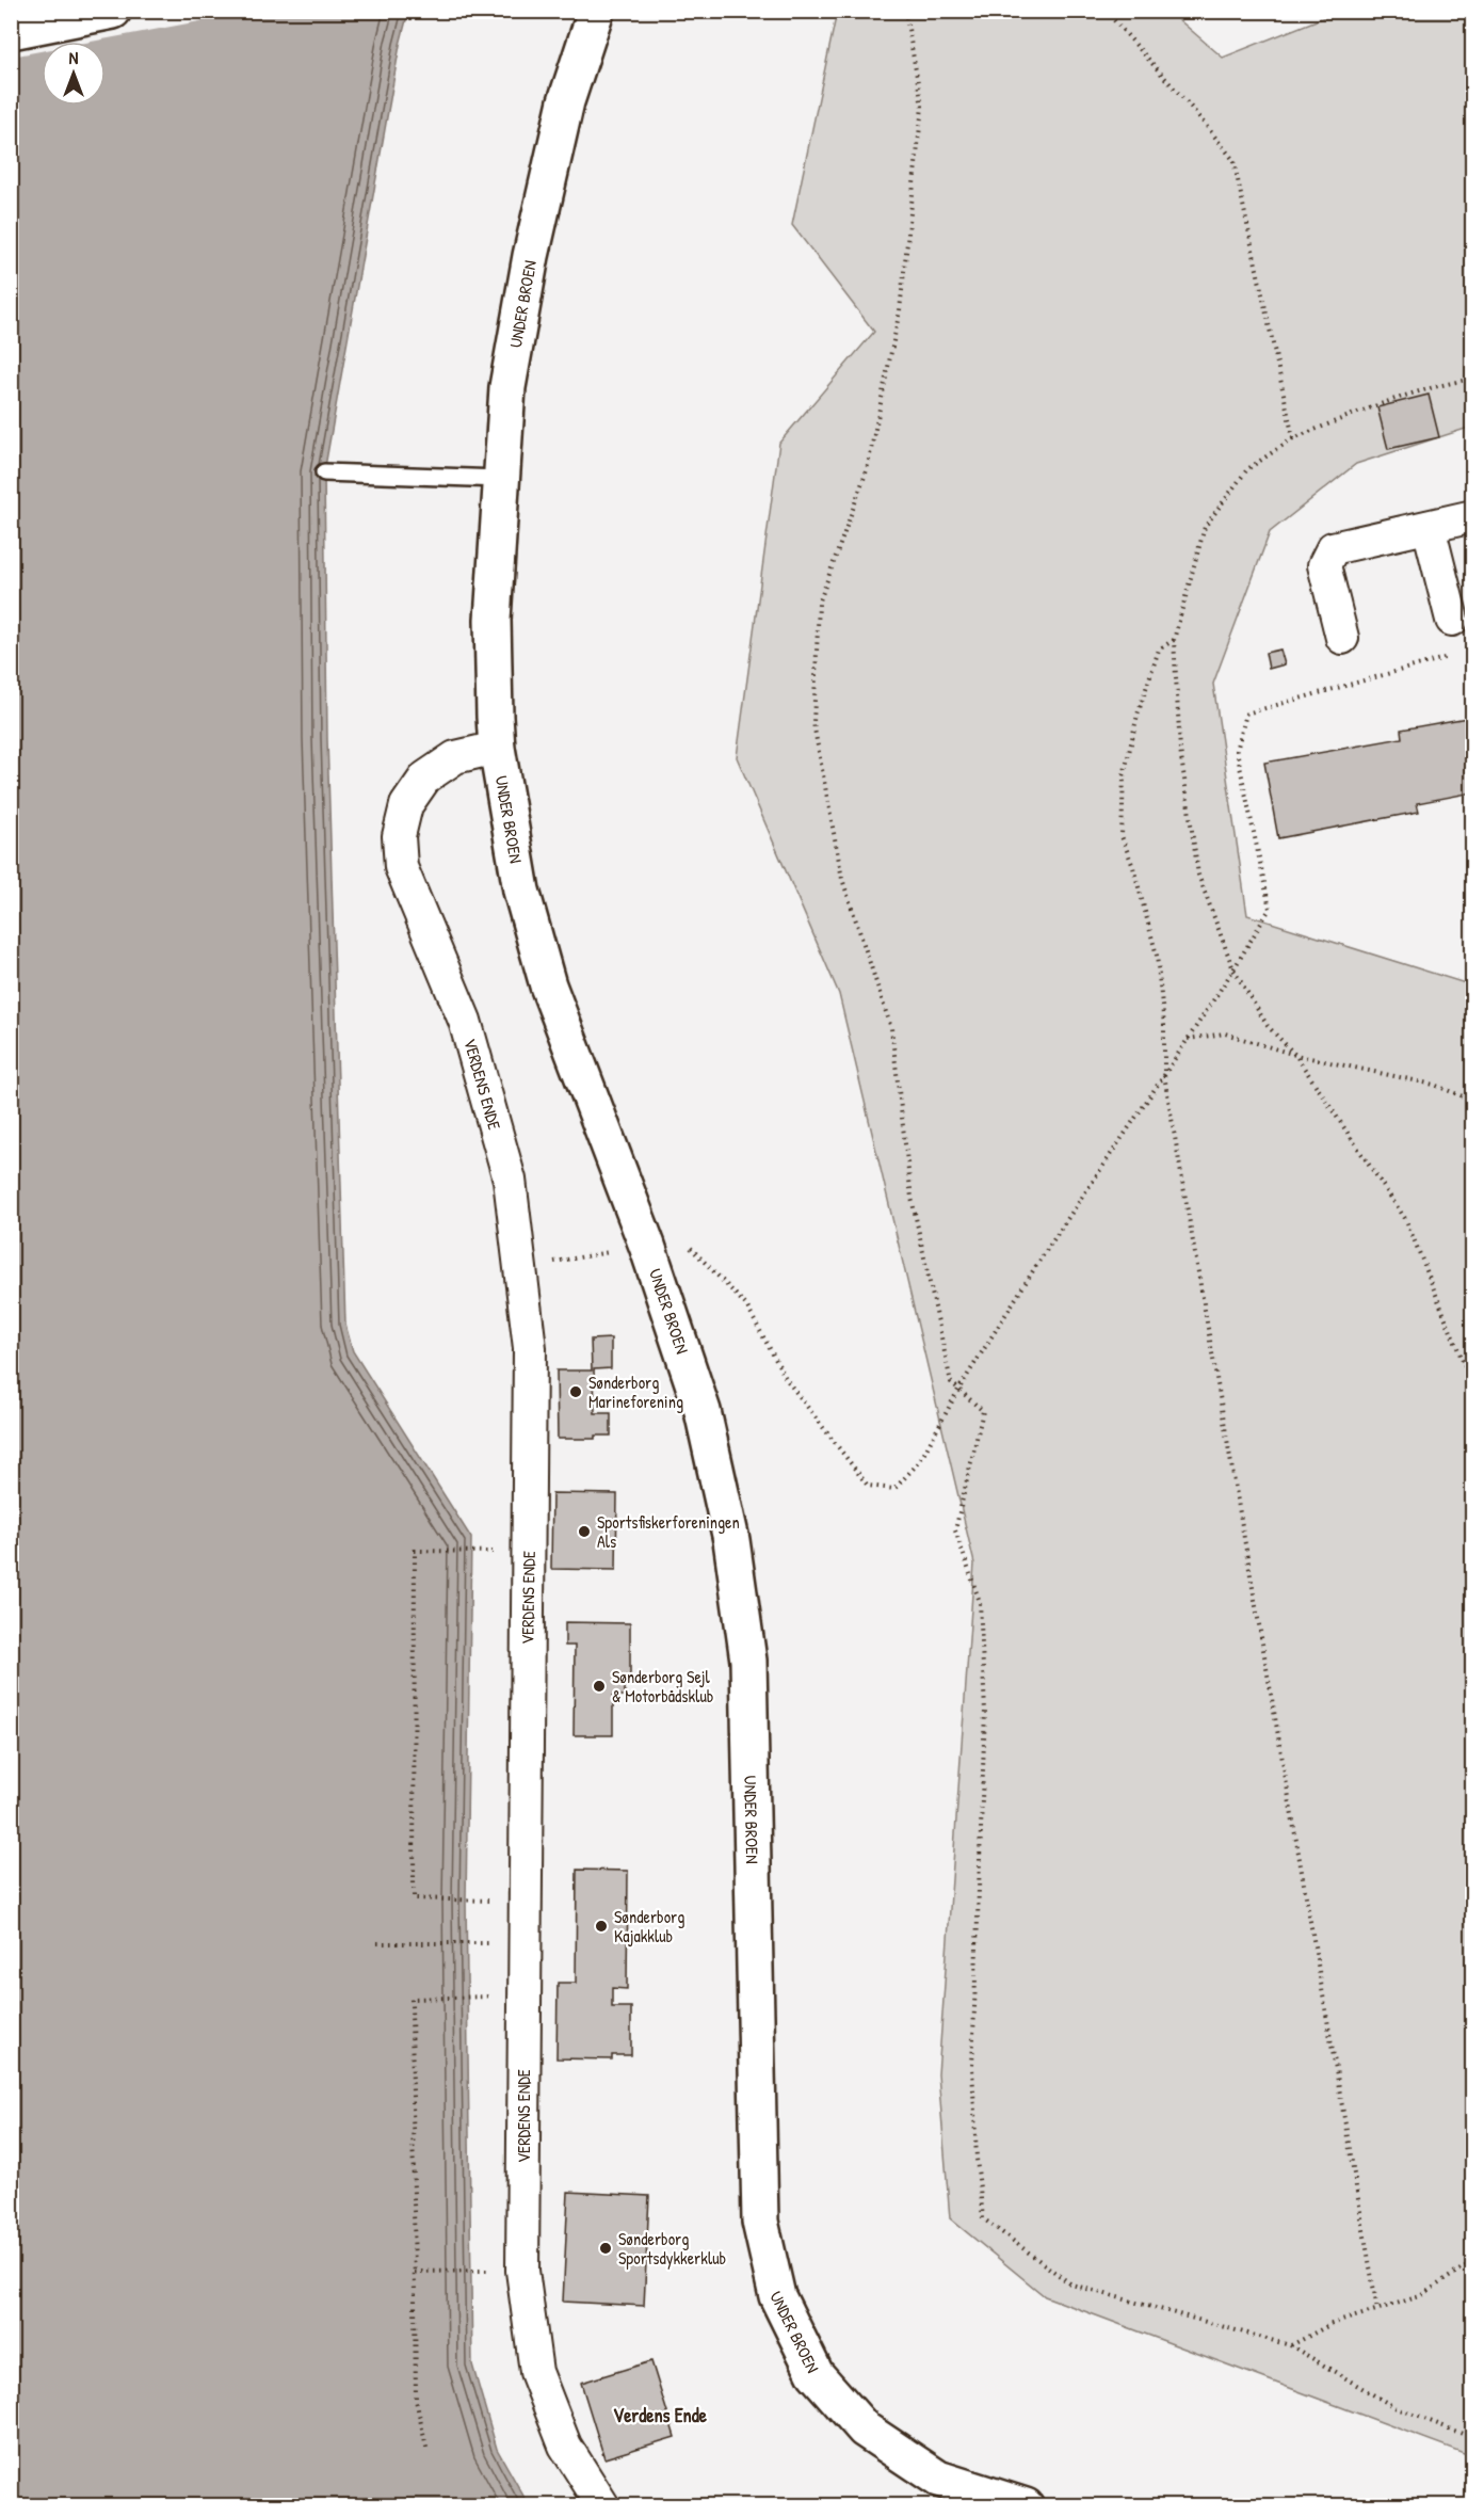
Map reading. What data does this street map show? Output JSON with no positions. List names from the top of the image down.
{
  "streets": {
    "main road": ["UNDER BROEN"],
    "street": ["VERDENS ENDE"]
  },
  "crossings": [
    ["UNDER BROEN", "VERDENS ENDE"]
  ],
  "districts": ["Verdens Ende"],
  "places": [
    "Sønderborg Marineforening",
    "Sportsfiskerforeningen Als",
    "Sønderborg Sejl & Motorbådsklub",
    "Sønderborg Kajakklub",
    "Sønderborg Sportsdykkerklub"
  ],
  "north": "top"
}
